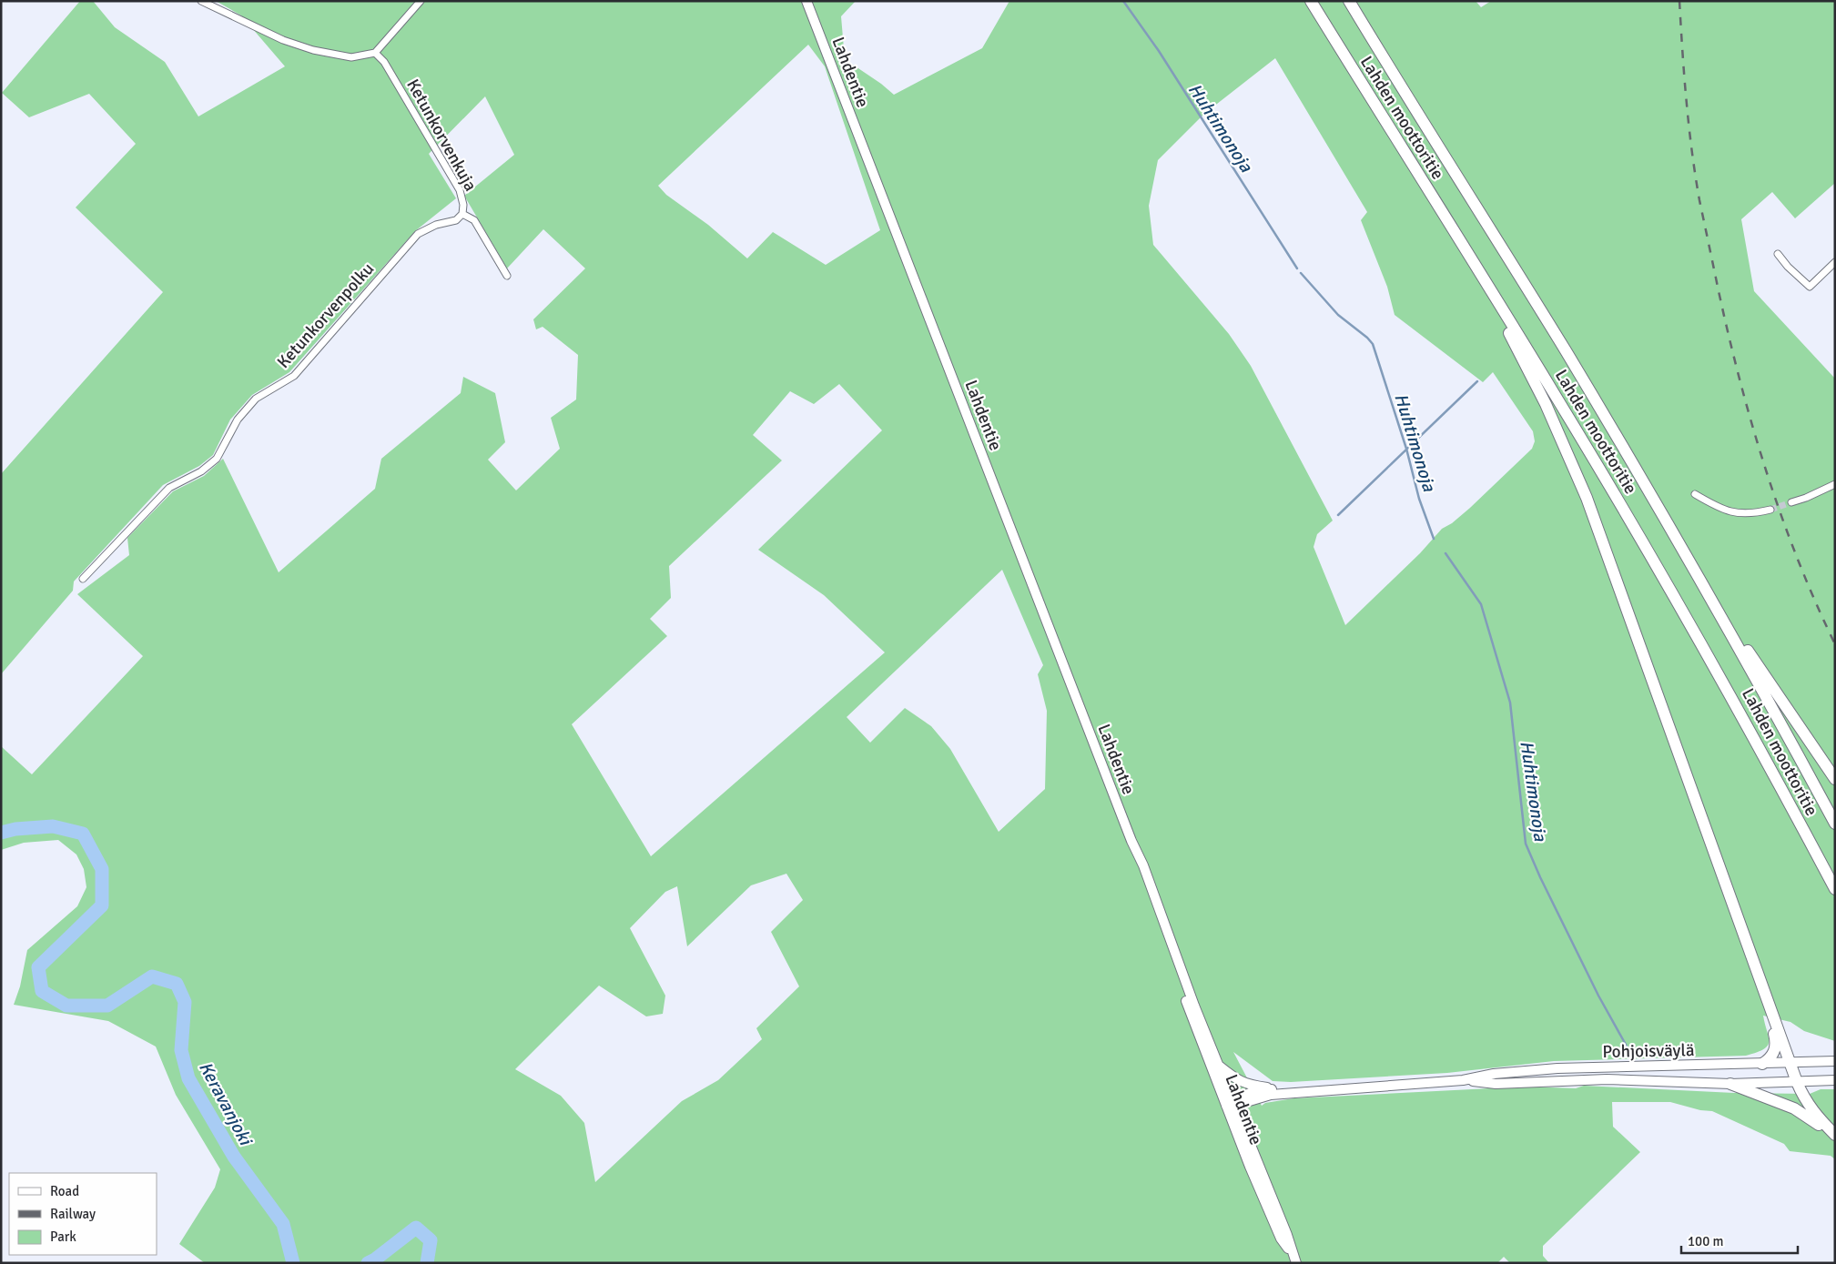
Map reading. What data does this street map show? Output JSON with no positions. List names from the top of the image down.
{
  "streets": {
    "highway": ["Lahden moottoritie"],
    "main road": ["Lahdentie", "Pohjoisväylä"],
    "street": ["Ketunkorvenkuja", "Ketunkorvenpolku"]
  },
  "crossings": [
    ["Lahdentie", "Pohjoisväylä"],
    ["Ketunkorvenkuja", "Ketunkorvenpolku"]
  ],
  "water": ["Huhtimonoja", "Keravanjoki"],
  "legend": ["Road", "Railway", "Park"],
  "scale_bar": "100 m"
}
